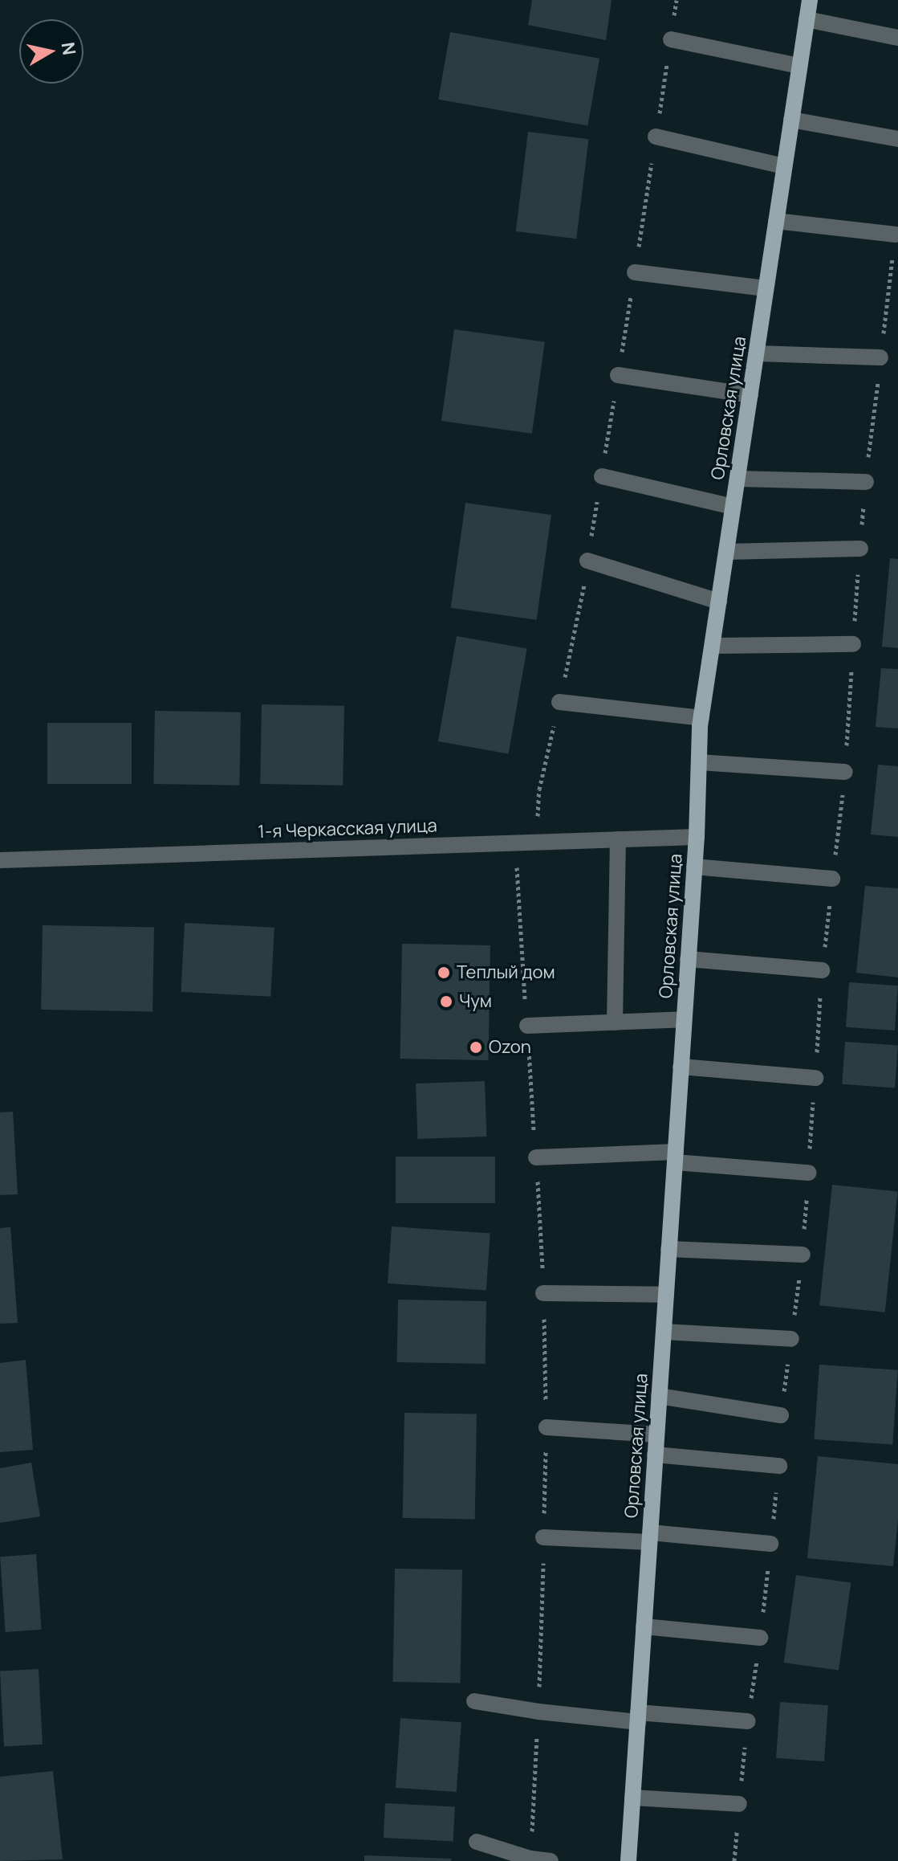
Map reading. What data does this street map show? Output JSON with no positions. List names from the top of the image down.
{
  "streets": {
    "main road": ["Орловская улица"],
    "street": ["1-я Черкасская улица"]
  },
  "crossings": [
    ["Орловская улица", "1-я Черкасская улица"]
  ],
  "places": ["Теплый дом", "Чум", "Ozon"],
  "north": "right"
}
